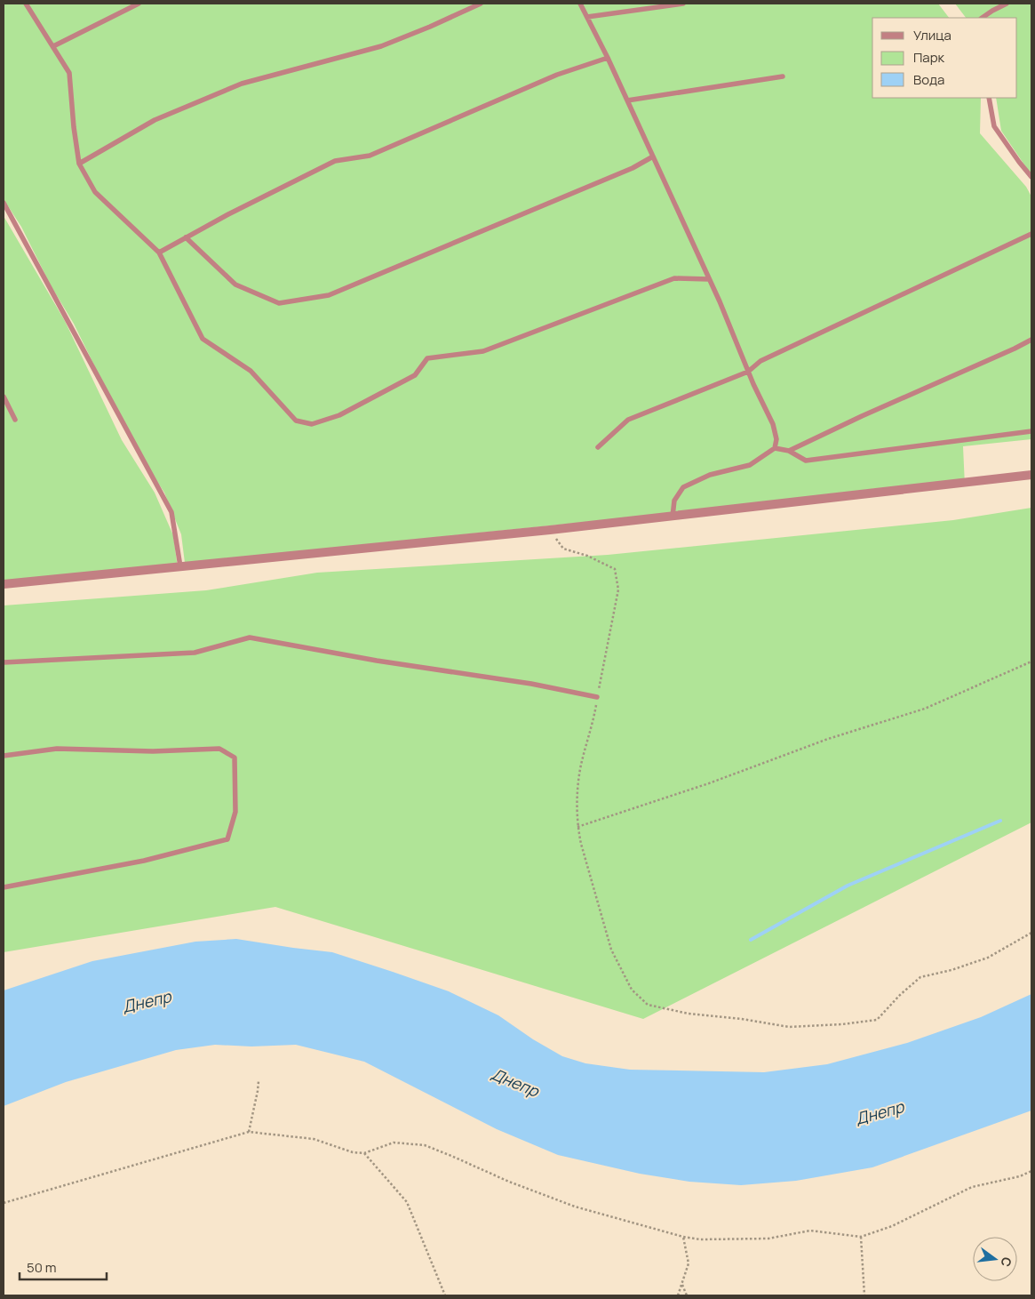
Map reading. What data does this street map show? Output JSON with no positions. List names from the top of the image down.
{
  "water": ["Днепр"],
  "legend": ["Улица", "Парк", "Вода"],
  "scale_bar": "50 m",
  "north": "right"
}
